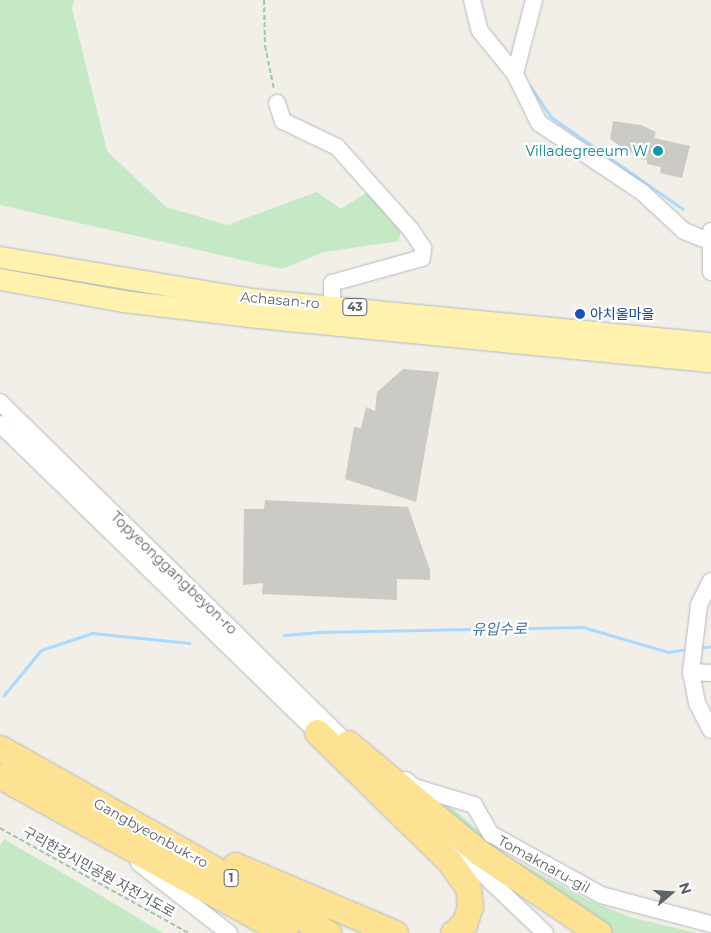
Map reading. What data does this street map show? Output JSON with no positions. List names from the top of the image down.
{
  "streets": {
    "highway": ["Gangbyeonbuk-ro", "1"],
    "main road": ["Achasan-ro", "43"],
    "street": ["Topyeonggangbeyon-ro", "Tomaknaru-gil"],
    "path": ["구리한강시민공원 자전거도로"]
  },
  "crossings": [
    ["Topyeonggangbeyon-ro", "Tomaknaru-gil"]
  ],
  "water": ["유입수로"],
  "places": ["Villadegreeum W", "아치울마을"],
  "north": "right"
}
